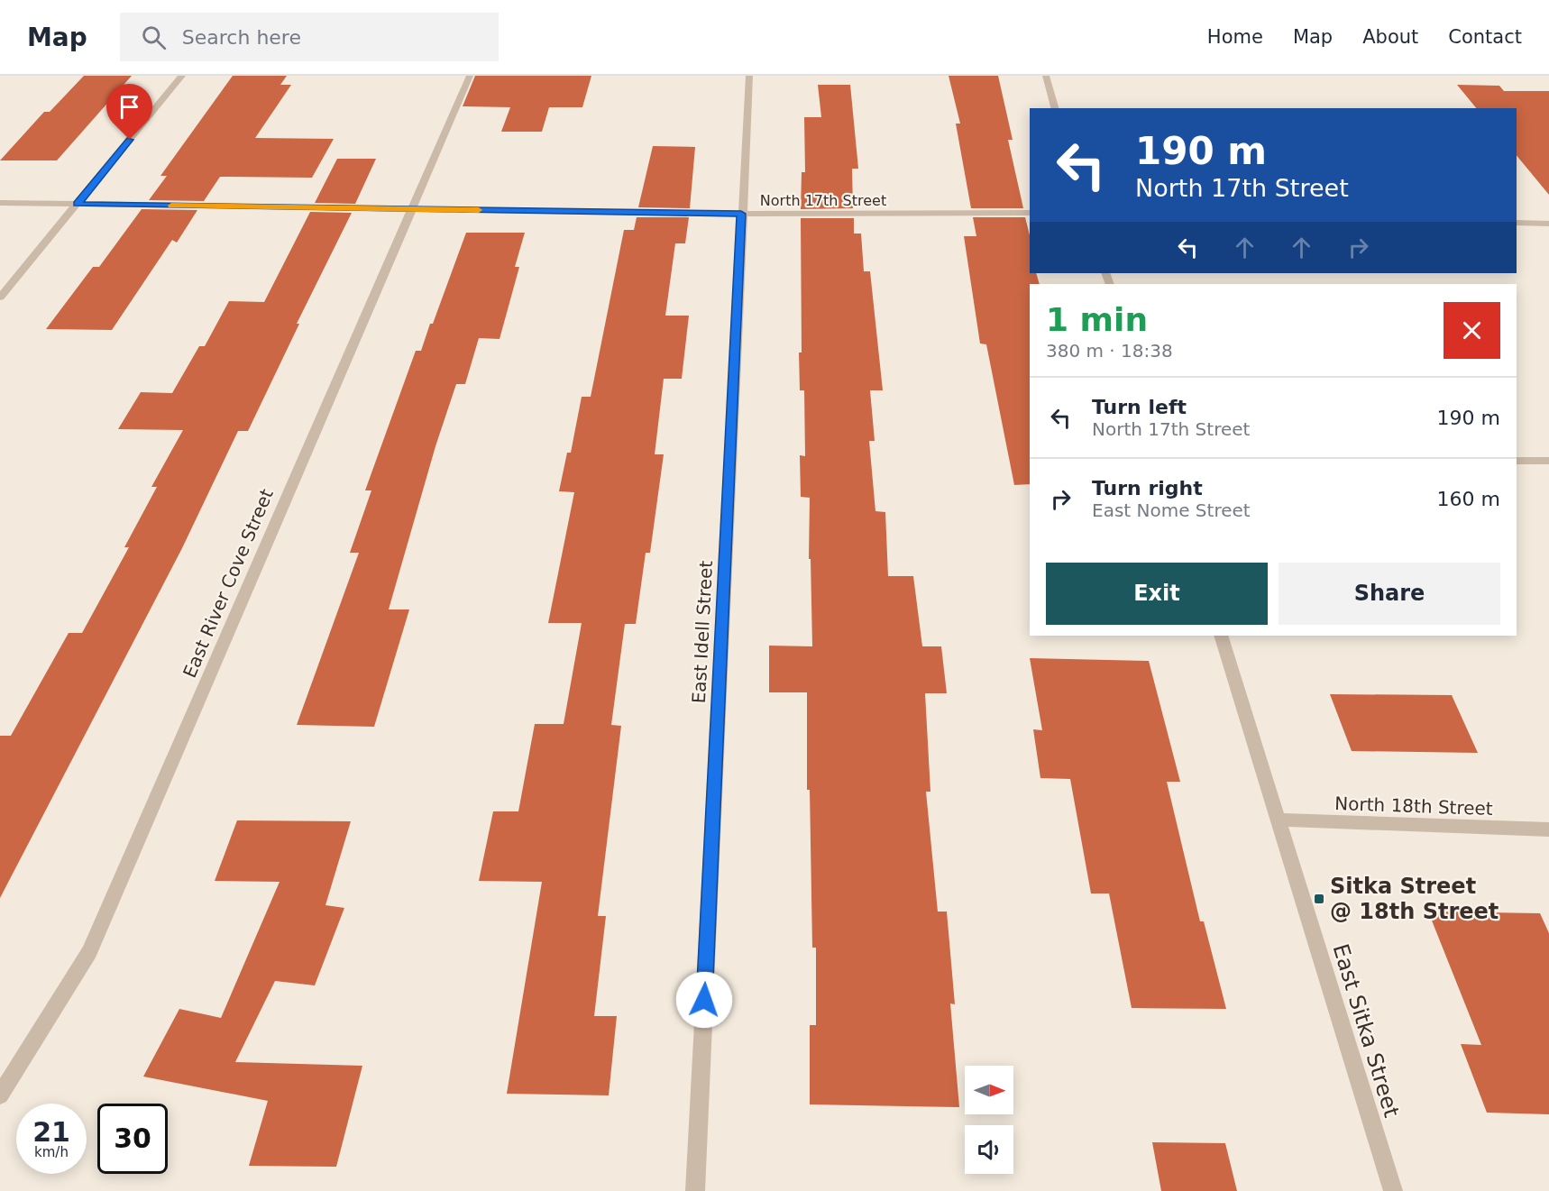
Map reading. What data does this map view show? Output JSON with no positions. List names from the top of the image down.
{
  "streets": {
    "street": [
      "North 17th Street",
      "East River Cove Street",
      "East Idell Street",
      "North 18th Street",
      "East Sitka Street"
    ]
  },
  "crossings": [
    ["North 17th Street", "East River Cove Street"],
    ["North 17th Street", "East Idell Street"],
    ["North 18th Street", "East Sitka Street"]
  ],
  "places": {
    "transit": ["Sitka Street @ 18th Street"]
  },
  "north": "right",
  "page": {
    "header": "Map",
    "search": "Search here",
    "nav": [
      "Home",
      "Map",
      "About",
      "Contact"
    ],
    "turn": ["190 m", "North 17th Street"],
    "heading": ["1 min", "380 m · 18:38"],
    "list": [
      {
        "name": "Turn left",
        "note": "North 17th Street",
        "value": "190 m"
      },
      {
        "name": "Turn right",
        "note": "East Nome Street",
        "value": "160 m"
      }
    ],
    "buttons": ["Exit", "Share"],
    "speed": "21 km/h",
    "limit": "30"
  }
}
